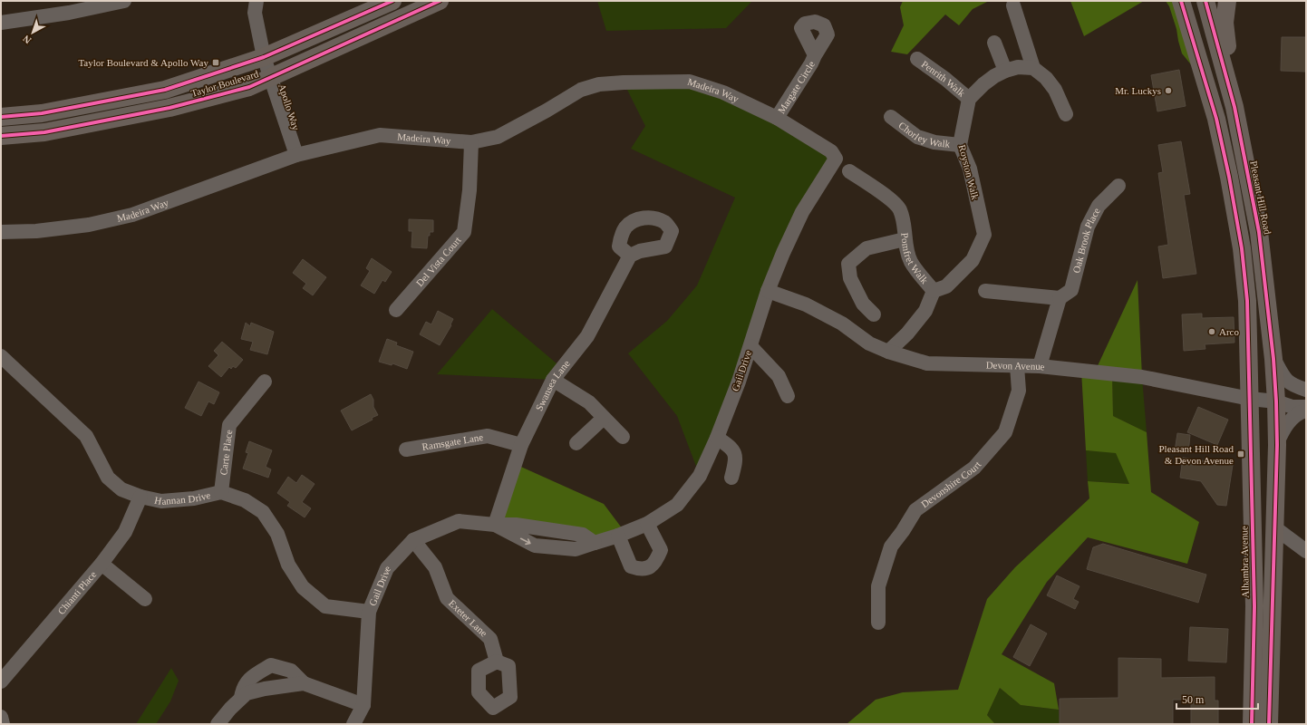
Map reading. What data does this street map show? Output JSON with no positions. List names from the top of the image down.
{
  "streets": {
    "main road": ["Taylor Boulevard", "Pleasant Hill Road", "Alhambra Avenue"],
    "street": [
      "Penrith Walk",
      "Margate Circle",
      "Madeira Way",
      "Apollo Way",
      "Chorley Walk",
      "Royston Walk",
      "Oak Brook Place",
      "Pomfret Walk",
      "Del Vista Court",
      "Devon Avenue",
      "Gail Drive",
      "Swansea Lane",
      "Ramsgate Lane",
      "Carte Place",
      "Devonshire Court",
      "Hannan Drive",
      "Chianti Place",
      "Exeter Lane"
    ]
  },
  "crossings": [
    ["Penrith Walk", "Royston Walk"],
    ["Taylor Boulevard", "Apollo Way"],
    ["Margate Circle", "Madeira Way"],
    ["Madeira Way", "Apollo Way"],
    ["Madeira Way", "Del Vista Court"],
    ["Madeira Way", "Gail Drive"],
    ["Chorley Walk", "Royston Walk"],
    ["Royston Walk", "Pomfret Walk"],
    ["Pleasant Hill Road", "Devon Avenue"],
    ["Pomfret Walk", "Devon Avenue"],
    ["Devon Avenue", "Gail Drive"],
    ["Devon Avenue", "Devonshire Court"],
    ["Devon Avenue", "Alhambra Avenue"],
    ["Gail Drive", "Swansea Lane"],
    ["Gail Drive", "Hannan Drive"],
    ["Gail Drive", "Exeter Lane"],
    ["Swansea Lane", "Ramsgate Lane"],
    ["Carte Place", "Hannan Drive"],
    ["Hannan Drive", "Chianti Place"]
  ],
  "places": {
    "transit": ["Taylor Boulevard & Apollo Way", "Pleasant Hill Road & Devon Avenue"],
    "other": ["Mr. Luckys", "Arco"]
  },
  "scale_bar": "50 m",
  "north": "bottom left"
}
